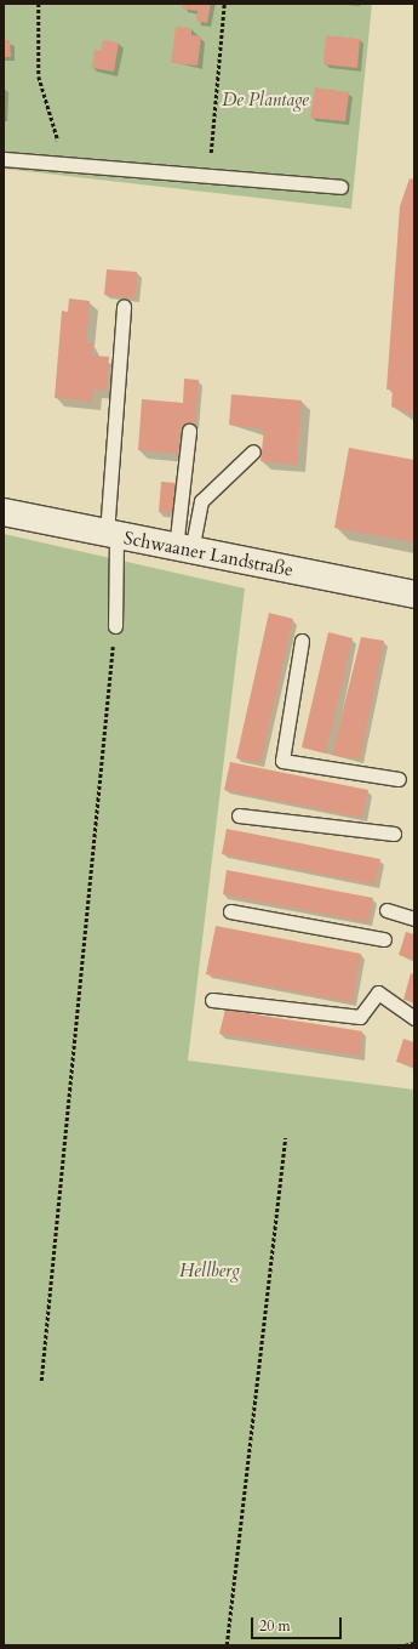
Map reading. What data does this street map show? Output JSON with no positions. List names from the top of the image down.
{
  "streets": {
    "street": ["Schwaaner Landstraße"]
  },
  "parks": ["De Plantage", "Hellberg"],
  "scale_bar": "20 m"
}
